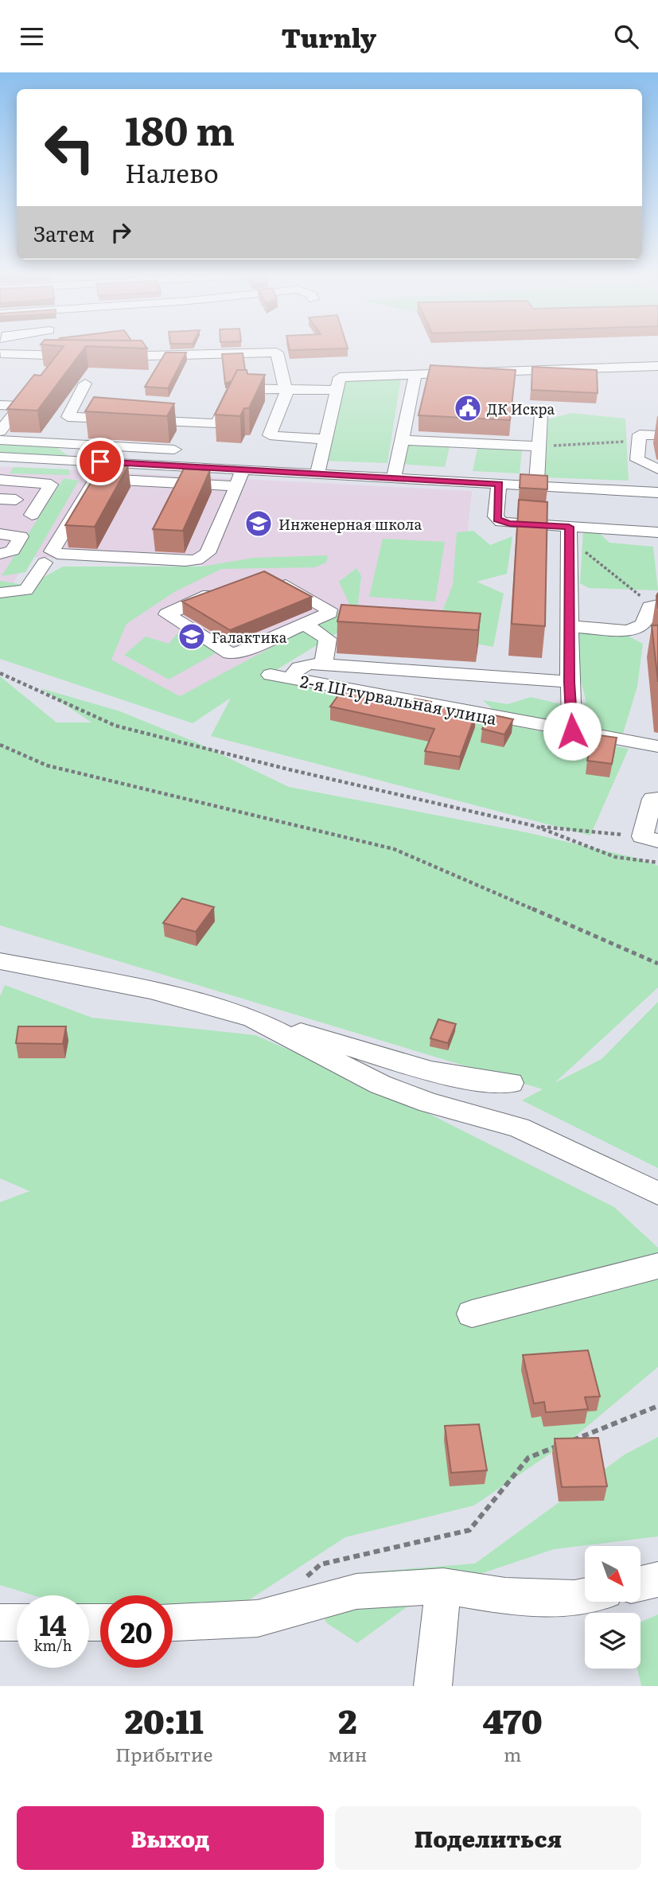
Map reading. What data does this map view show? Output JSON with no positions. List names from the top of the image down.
{
  "streets": {
    "street": ["2-я Штурвальная улица"]
  },
  "places": {
    "public building": ["ДК Искра"],
    "school or university": ["Инженерная школа", "Галактика"]
  },
  "north": "bottom right",
  "page": {
    "header": "Turnly",
    "turn": ["180 m", "Налево"],
    "then": "Затем",
    "speed": "14 km/h",
    "limit": "20",
    "eta": [
      "20:11",
      "Прибытие",
      "2",
      "мин",
      "470",
      "m"
    ],
    "buttons": ["Выход", "Поделиться"]
  }
}
